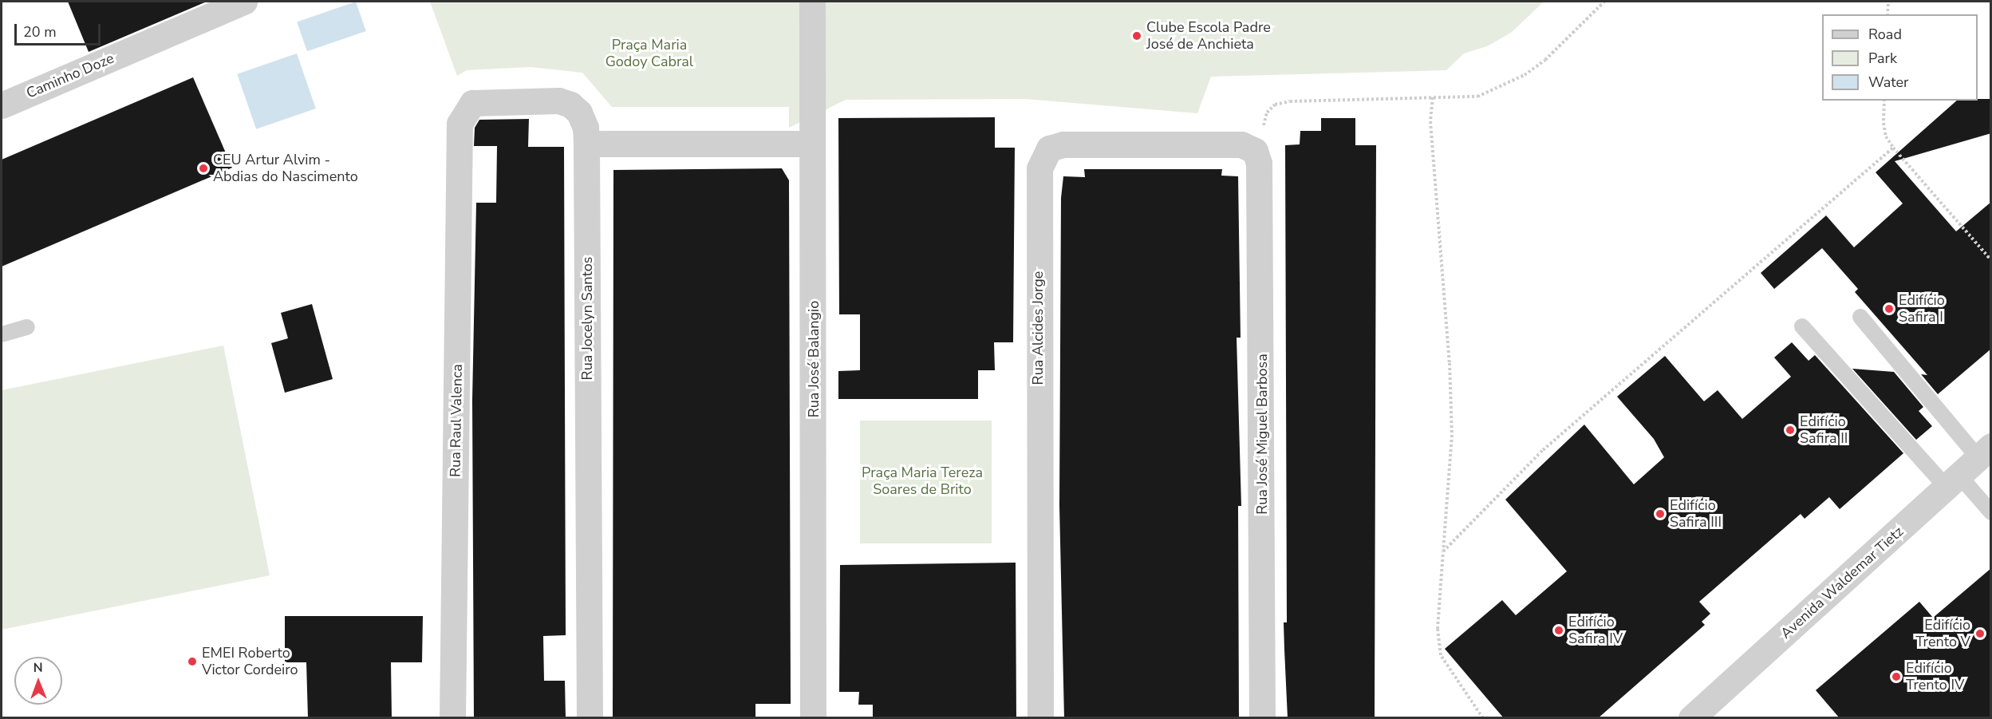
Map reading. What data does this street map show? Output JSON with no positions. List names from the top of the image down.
{
  "streets": {
    "street": [
      "Caminho Doze",
      "Rua Jocelyn Santos",
      "Rua Alcides Jorge",
      "Rua José Balangio",
      "Rua Raul Valenca",
      "Rua José Miguel Barbosa",
      "Avenida Waldemar Tietz"
    ]
  },
  "crossings": [
    ["Rua Jocelyn Santos", "Rua Raul Valenca"],
    ["Rua Alcides Jorge", "Rua José Miguel Barbosa"]
  ],
  "parks": ["Praça Maria Godoy Cabral", "Praça Maria Tereza Soares de Brito"],
  "places": [
    "Clube Escola Padre José de Anchieta",
    "CEU Artur Alvim - Abdias do Nascimento",
    "Edifício Safira I",
    "Edifício Safira II",
    "Edifício Safira III",
    "Edifício Safira IV",
    "Edifício Trento V",
    "EMEI Roberto Victor Cordeiro",
    "Edifício Trento IV"
  ],
  "legend": ["Road", "Park", "Water"],
  "scale_bar": "20 m",
  "north": "top"
}
